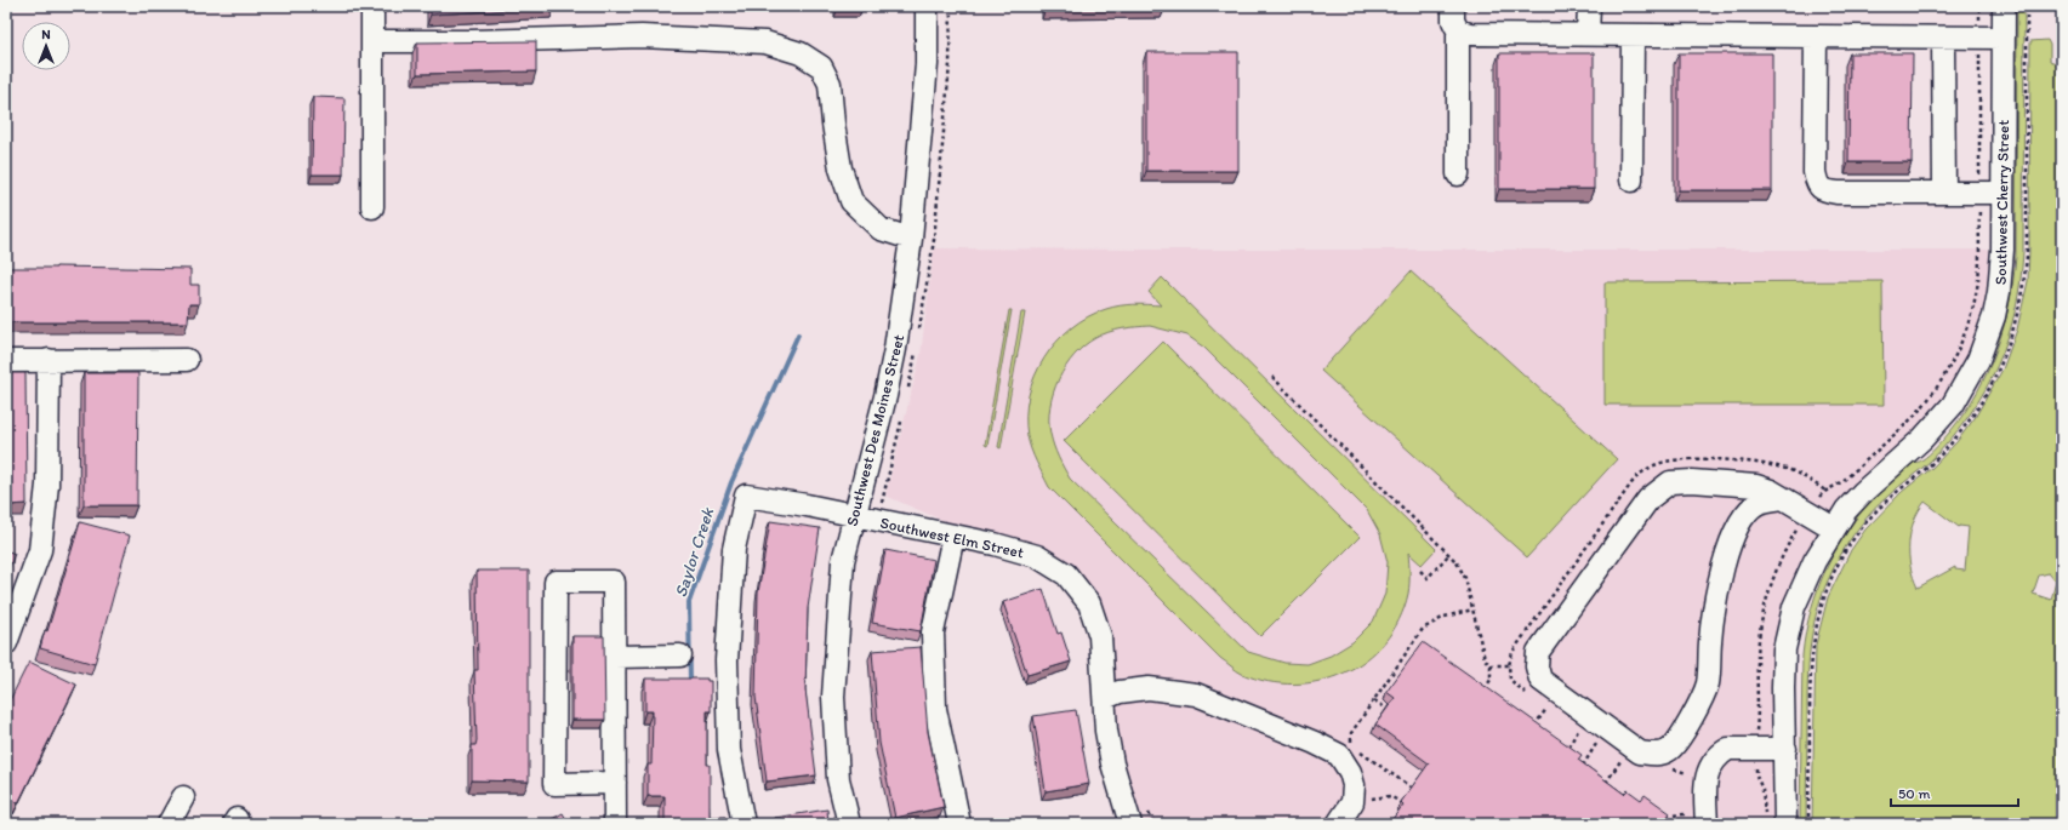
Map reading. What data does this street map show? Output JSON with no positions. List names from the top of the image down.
{
  "streets": {
    "street": ["Southwest Cherry Street", "Southwest Des Moines Street", "Southwest Elm Street"]
  },
  "crossings": [
    ["Southwest Des Moines Street", "Southwest Elm Street"]
  ],
  "water": ["Saylor Creek"],
  "scale_bar": "50 m",
  "north": "top"
}
